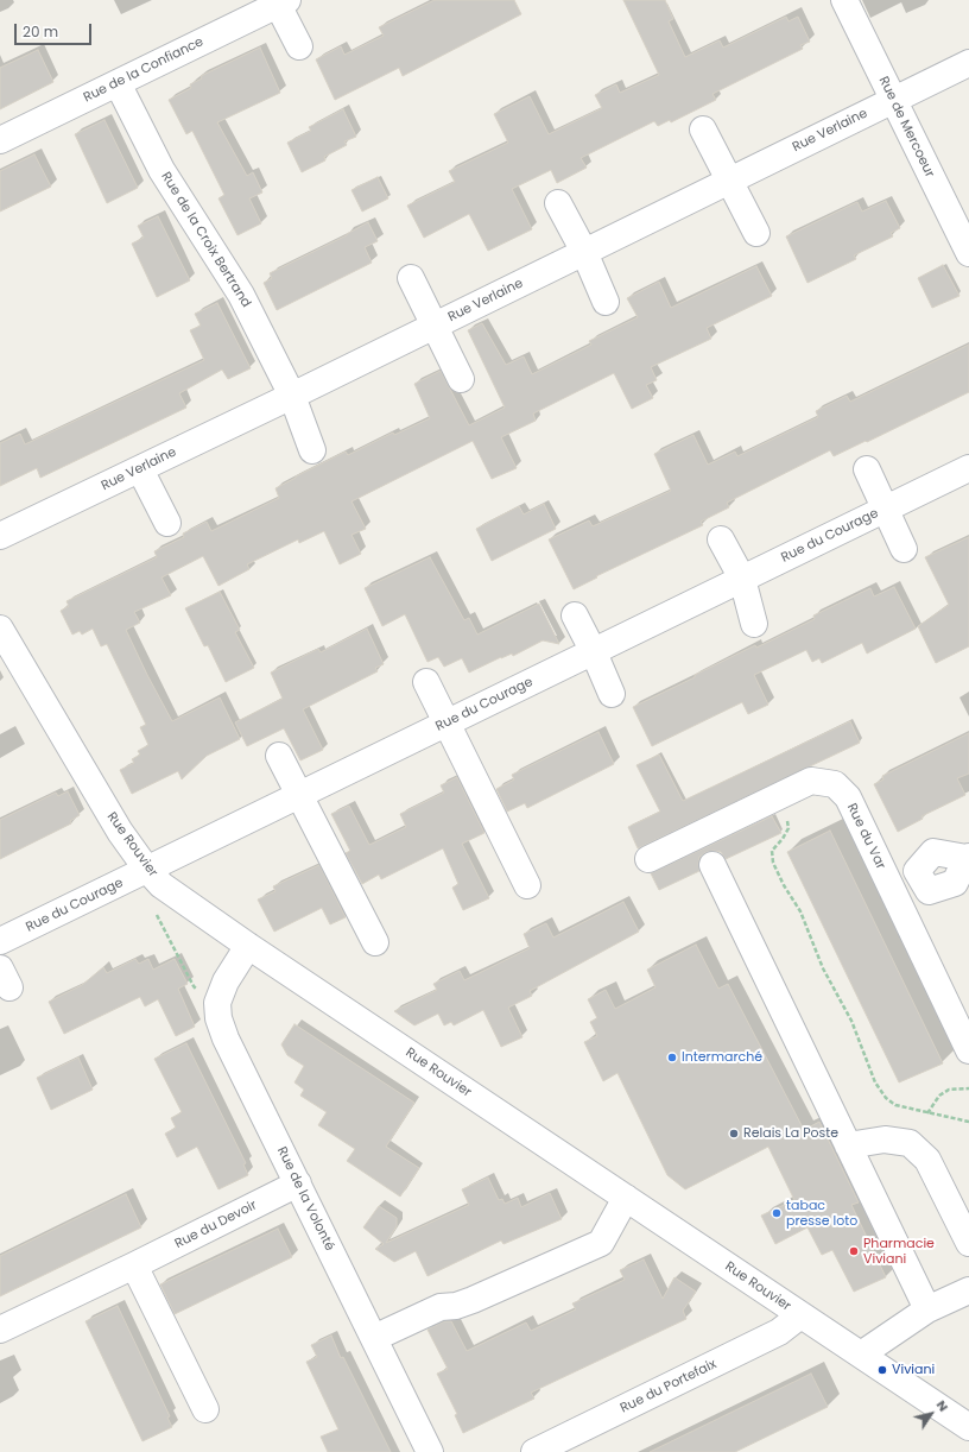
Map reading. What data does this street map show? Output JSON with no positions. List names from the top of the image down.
{
  "streets": {
    "street": [
      "Rue de la Confiance",
      "Rue de Mercoeur",
      "Rue Verlaine",
      "Rue de la Croix Bertrand",
      "Rue du Courage",
      "Rue du Var",
      "Rue Rouvier",
      "Rue de la Volonté",
      "Rue du Devoir",
      "Rue du Portefaix"
    ]
  },
  "crossings": [
    ["Rue de la Confiance", "Rue de la Croix Bertrand"],
    ["Rue de Mercoeur", "Rue Verlaine"],
    ["Rue Verlaine", "Rue de la Croix Bertrand"],
    ["Rue du Courage", "Rue Rouvier"],
    ["Rue Rouvier", "Rue du Portefaix"],
    ["Rue de la Volonté", "Rue du Devoir"]
  ],
  "places": [
    "Intermarché",
    "Relais La Poste",
    "tabac presse loto",
    "Pharmacie Viviani",
    "Viviani"
  ],
  "scale_bar": "20 m",
  "north": "top right"
}
